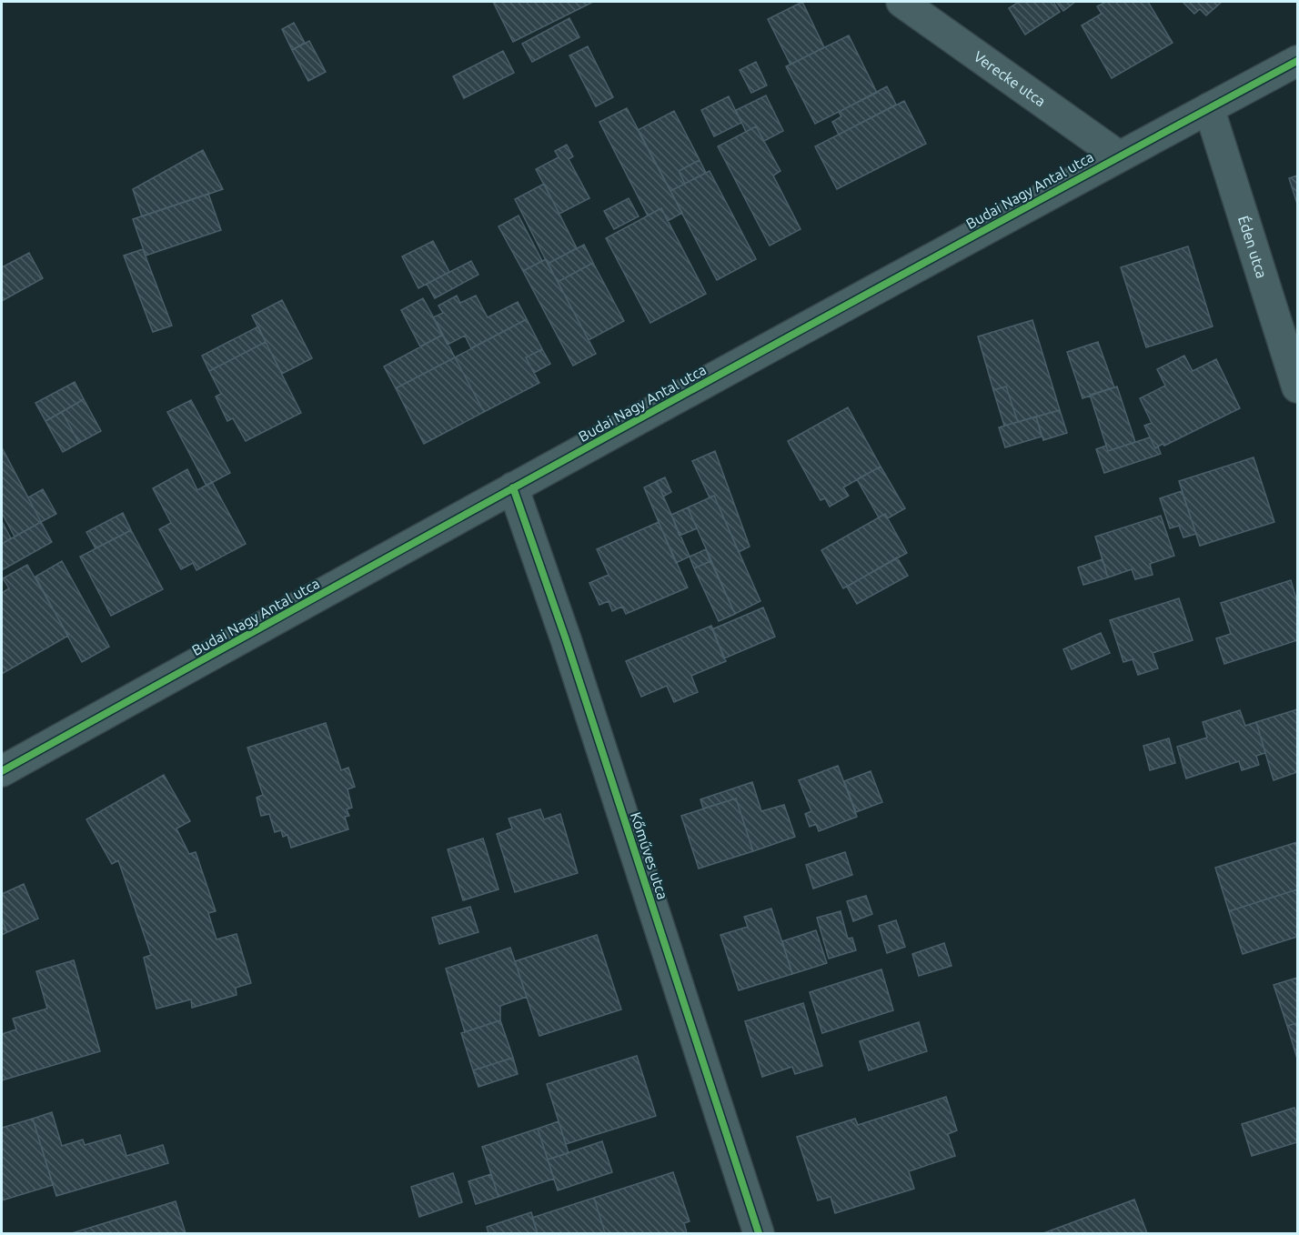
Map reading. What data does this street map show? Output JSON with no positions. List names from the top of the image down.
{
  "streets": {
    "street": [
      "Verecke utca",
      "Budai Nagy Antal utca",
      "Éden utca",
      "Kőműves utca"
    ]
  },
  "crossings": [
    ["Verecke utca", "Budai Nagy Antal utca"],
    ["Budai Nagy Antal utca", "Éden utca"],
    ["Budai Nagy Antal utca", "Kőműves utca"]
  ]
}
